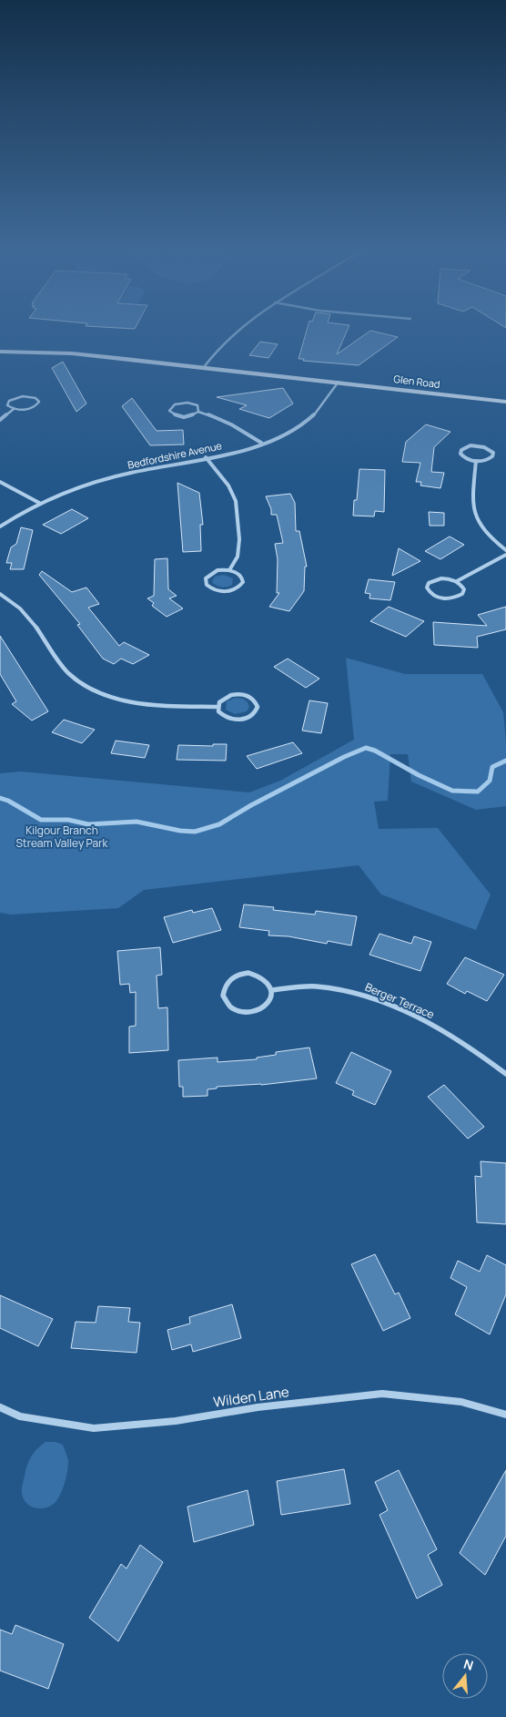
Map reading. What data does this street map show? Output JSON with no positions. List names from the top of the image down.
{
  "streets": {
    "main road": ["Glen Road"],
    "street": ["Bedfordshire Avenue", "Berger Terrace", "Wilden Lane"]
  },
  "crossings": [
    ["Glen Road", "Bedfordshire Avenue"]
  ],
  "parks": ["Kilgour Branch Stream Valley Park"],
  "north": "top"
}
